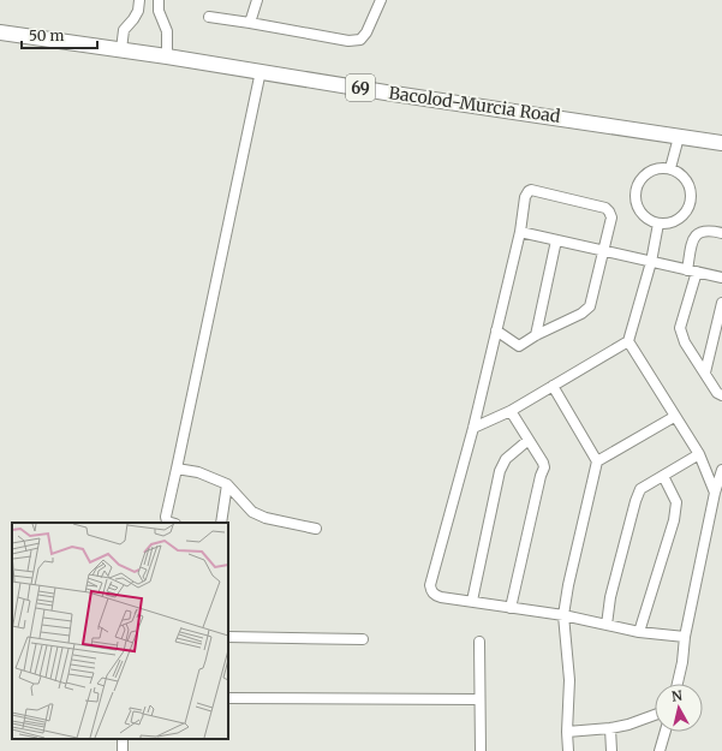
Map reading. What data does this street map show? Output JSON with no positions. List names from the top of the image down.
{
  "streets": {
    "main road": ["69", "Bacolod-Murcia Road"]
  },
  "scale_bar": "50 m",
  "north": "top"
}
